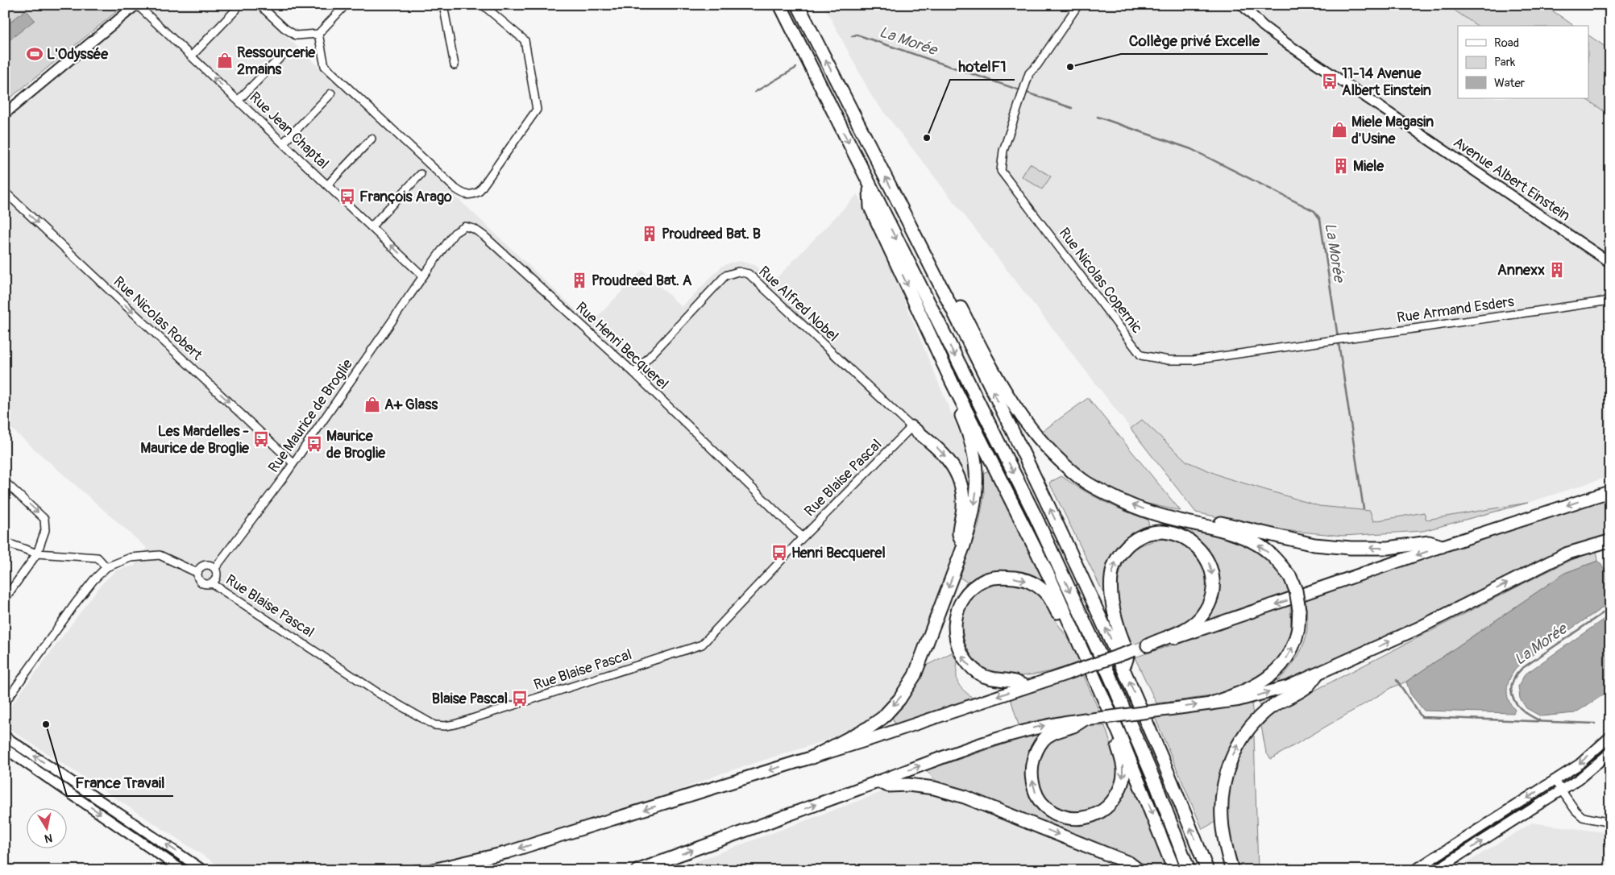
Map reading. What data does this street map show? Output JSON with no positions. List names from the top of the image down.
{
  "streets": {
    "main road": ["Avenue Albert Einstein"],
    "street": [
      "Rue Jean Chaptal",
      "Rue Nicolas Copernic",
      "Rue Alfred Nobel",
      "Rue Armand Esders",
      "Rue Nicolas Robert",
      "Rue Henri Becquerel",
      "Rue Maurice de Broglie",
      "Rue Blaise Pascal"
    ]
  },
  "crossings": [
    ["Rue Jean Chaptal", "Rue Henri Becquerel"],
    ["Rue Jean Chaptal", "Rue Maurice de Broglie"],
    ["Rue Nicolas Copernic", "Rue Armand Esders"],
    ["Rue Alfred Nobel", "Rue Henri Becquerel"],
    ["Rue Alfred Nobel", "Rue Blaise Pascal"],
    ["Rue Nicolas Robert", "Rue Maurice de Broglie"],
    ["Rue Henri Becquerel", "Rue Maurice de Broglie"],
    ["Rue Henri Becquerel", "Rue Blaise Pascal"],
    ["Rue Maurice de Broglie", "Rue Blaise Pascal"]
  ],
  "one_way": ["Rue Nicolas Robert"],
  "water": ["La Morée"],
  "places": {
    "sports": ["L'Odyssée"],
    "shop": ["Ressourcerie 2mains", "Miele Magasin d'Usine", "A+ Glass"],
    "other": ["Collège privé Excelle", "hotelF1", "France Travail"],
    "bus stop": [
      "11-14 Avenue Albert Einstein",
      "François Arago",
      "Les Mardelles - Maurice de Broglie",
      "Maurice de Broglie",
      "Henri Becquerel",
      "Blaise Pascal"
    ],
    "building": [
      "Miele",
      "Proudreed Bat. B",
      "Annexx",
      "Proudreed Bat. A"
    ]
  },
  "legend": ["Road", "Park", "Water"],
  "north": "bottom"
}
